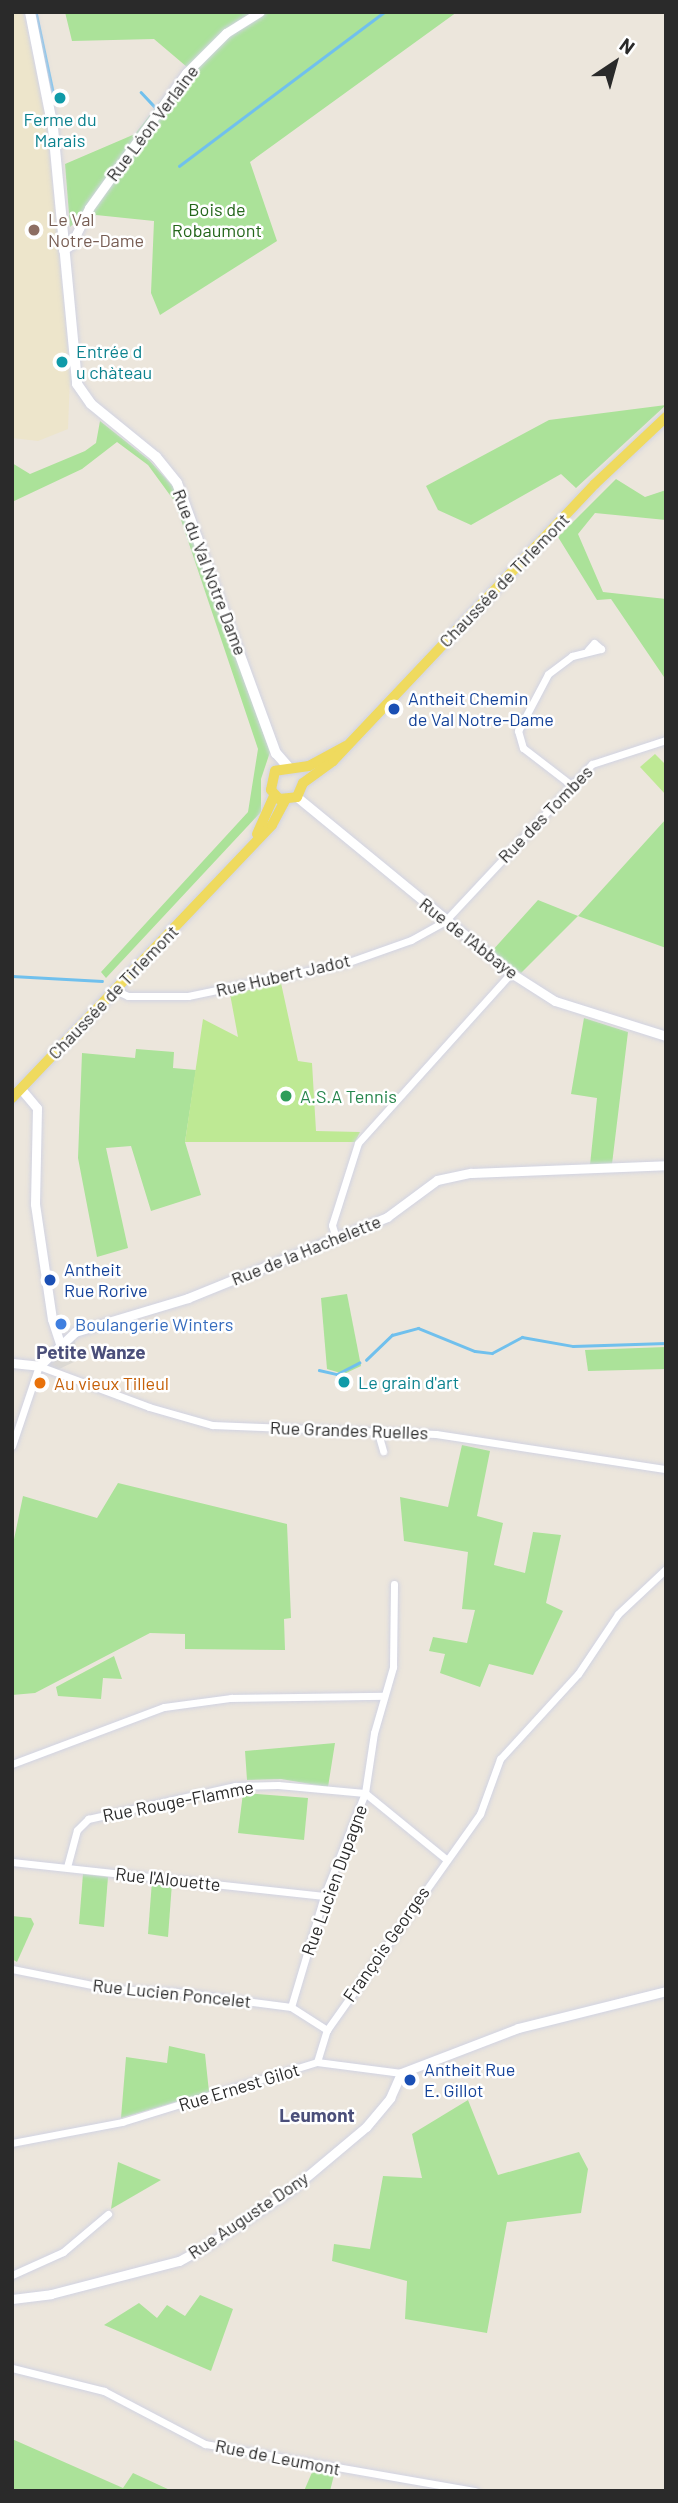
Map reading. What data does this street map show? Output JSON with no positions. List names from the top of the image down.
{
  "streets": {
    "main road": ["Rue du Val Notre Dame", "Chaussée de Tirlemont"],
    "street": [
      "Rue Léon Verlaine",
      "Rue des Tombes",
      "Rue de l'Abbaye",
      "Rue Hubert Jadot",
      "Rue de la Hachelette",
      "Rue Grandes Ruelles",
      "Rue Rouge-Flamme",
      "Rue l'Alouette",
      "Rue Lucien Dupagne",
      "François Georges",
      "Rue Lucien Poncelet",
      "Rue Ernest Gilot",
      "Rue Auguste Dony",
      "Rue de Leumont"
    ]
  },
  "crossings": [
    ["Rue Léon Verlaine", "Rue du Val Notre Dame"],
    ["Rue du Val Notre Dame", "Chaussée de Tirlemont"],
    ["Rue du Val Notre Dame", "Rue de l'Abbaye"],
    ["Chaussée de Tirlemont", "Rue de l'Abbaye"],
    ["Chaussée de Tirlemont", "Rue Hubert Jadot"],
    ["Rue des Tombes", "Rue de l'Abbaye"],
    ["Rue des Tombes", "Rue Hubert Jadot"],
    ["Rue de l'Abbaye", "Rue Hubert Jadot"],
    ["Rue de la Hachelette", "Rue Grandes Ruelles"],
    ["Rue Rouge-Flamme", "Rue l'Alouette"],
    ["Rue Rouge-Flamme", "Rue Lucien Dupagne"],
    ["Rue l'Alouette", "Rue Lucien Dupagne"],
    ["Rue Lucien Dupagne", "François Georges"],
    ["Rue Lucien Dupagne", "Rue Lucien Poncelet"],
    ["François Georges", "Rue Lucien Poncelet"],
    ["François Georges", "Rue Ernest Gilot"],
    ["Rue Ernest Gilot", "Rue Auguste Dony"]
  ],
  "districts": ["Petite Wanze", "Leumont"],
  "parks": ["Bois de Robaumont"],
  "places": [
    "Ferme du Marais",
    "Le Val Notre-Dame",
    "Entrée d u chàteau",
    "Antheit Chemin de Val Notre-Dame",
    "A.S.A Tennis",
    "Antheit Rue Rorive",
    "Boulangerie Winters",
    "Le grain d'art",
    "Au vieux Tilleul",
    "Antheit Rue E. Gillot"
  ],
  "north": "top right"
}
